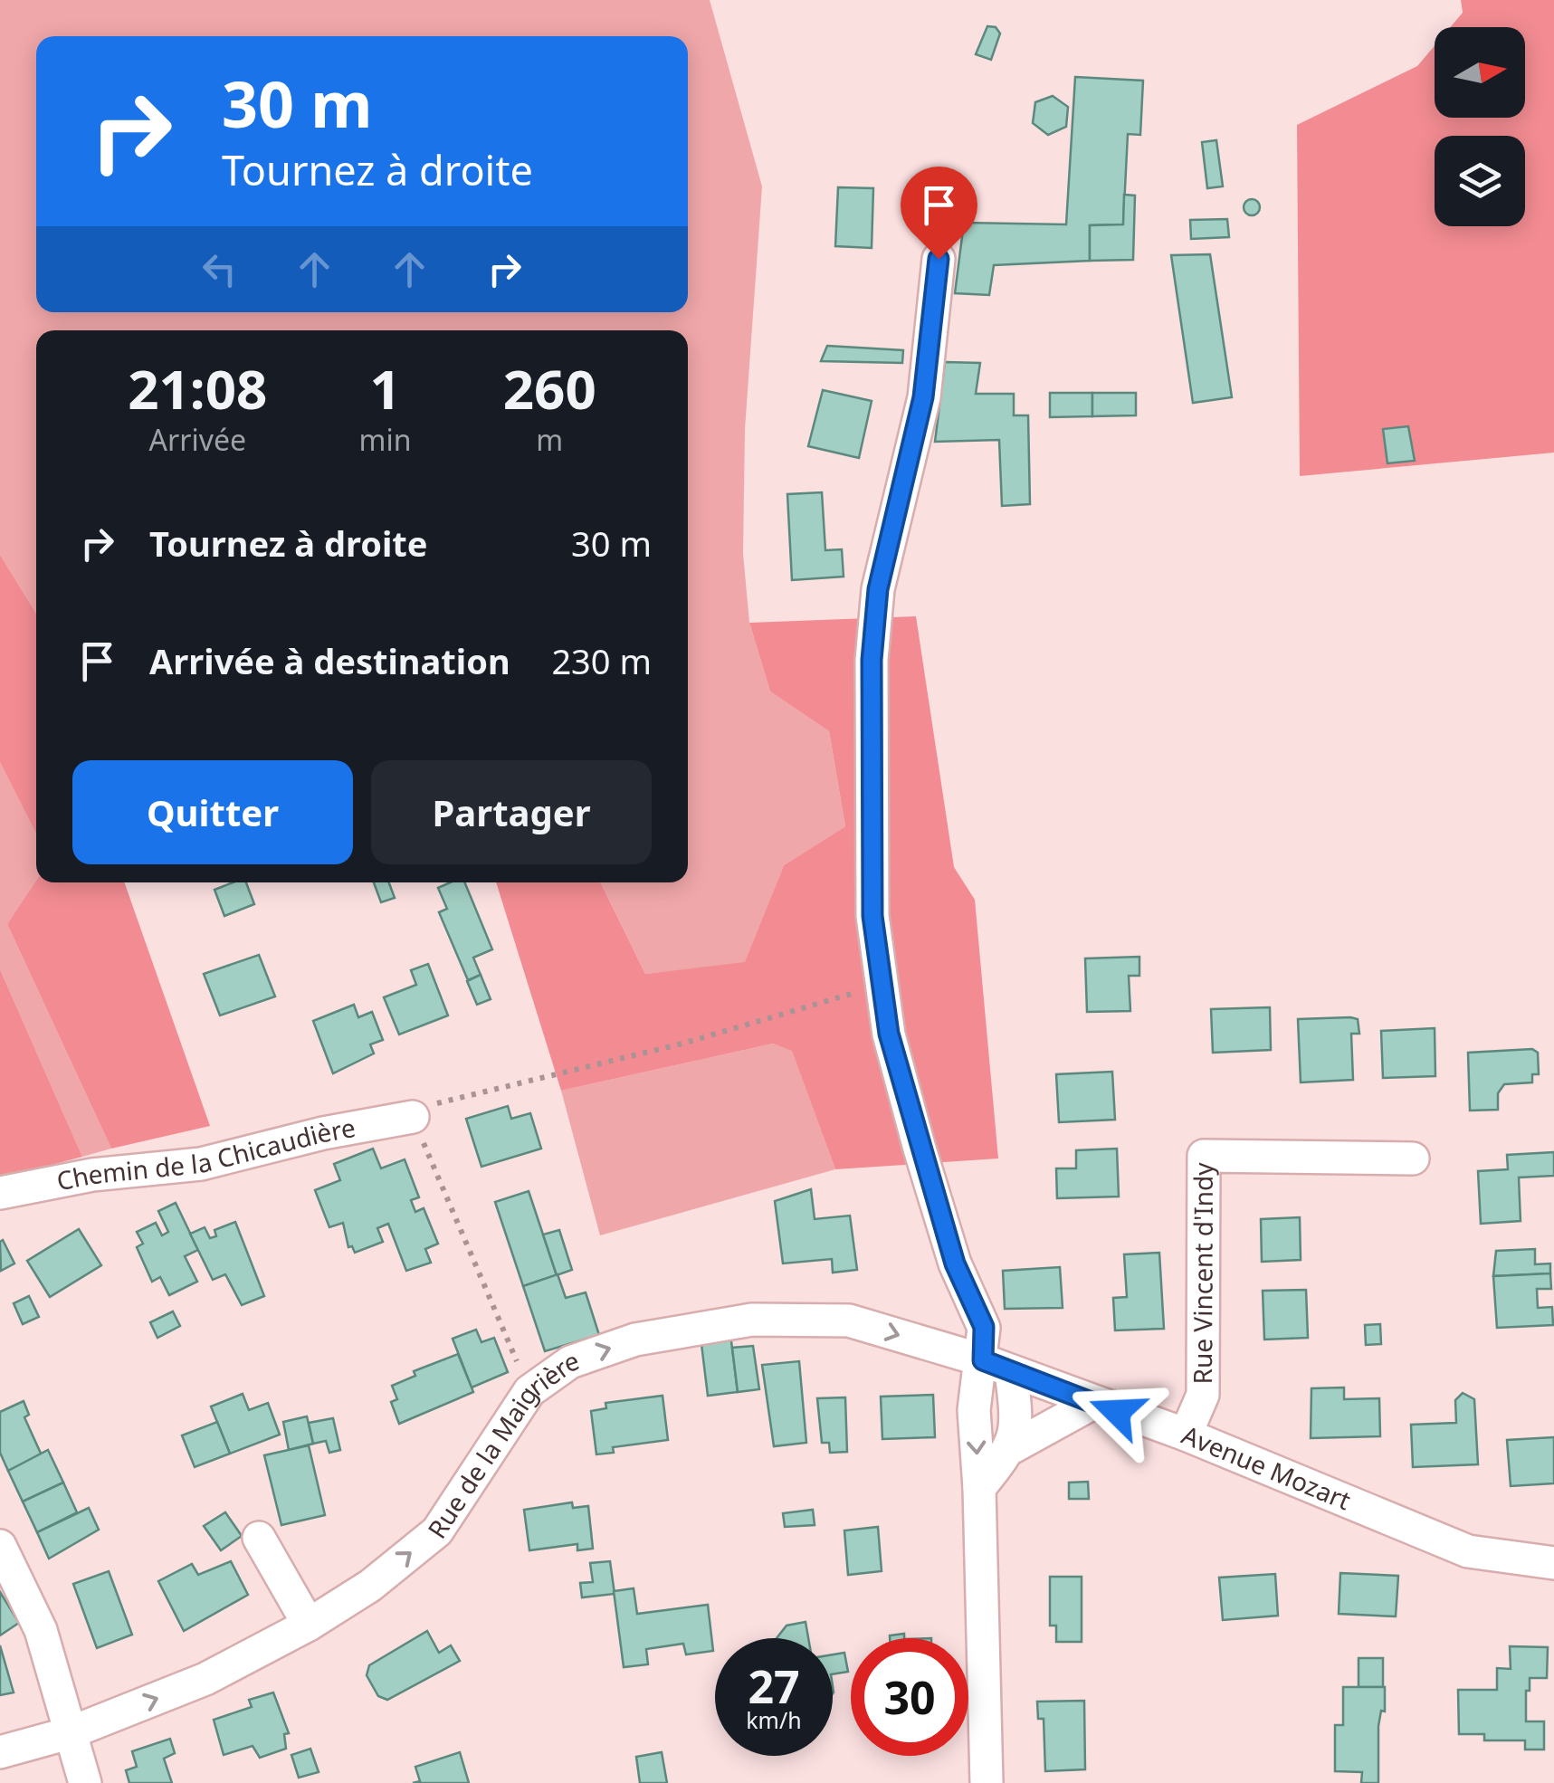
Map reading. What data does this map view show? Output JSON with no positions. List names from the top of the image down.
{
  "streets": {
    "street": [
      "Chemin de la Chicaudière",
      "Rue Vincent d'Indy",
      "Rue de la Maigrière",
      "Avenue Mozart"
    ]
  },
  "crossings": [
    ["Rue Vincent d'Indy", "Avenue Mozart"],
    ["Rue de la Maigrière", "Avenue Mozart"]
  ],
  "one_way": ["Rue de la Maigrière"],
  "north": "right",
  "page": {
    "turn": ["30 m", "Tournez à droite"],
    "eta": [
      "21:08",
      "Arrivée",
      "1",
      "min",
      "260",
      "m"
    ],
    "list": [
      {
        "name": "Tournez à droite",
        "value": "30 m"
      },
      {
        "name": "Arrivée à destination",
        "value": "230 m"
      }
    ],
    "buttons": ["Quitter", "Partager"],
    "speed": "27 km/h",
    "limit": "30"
  }
}
